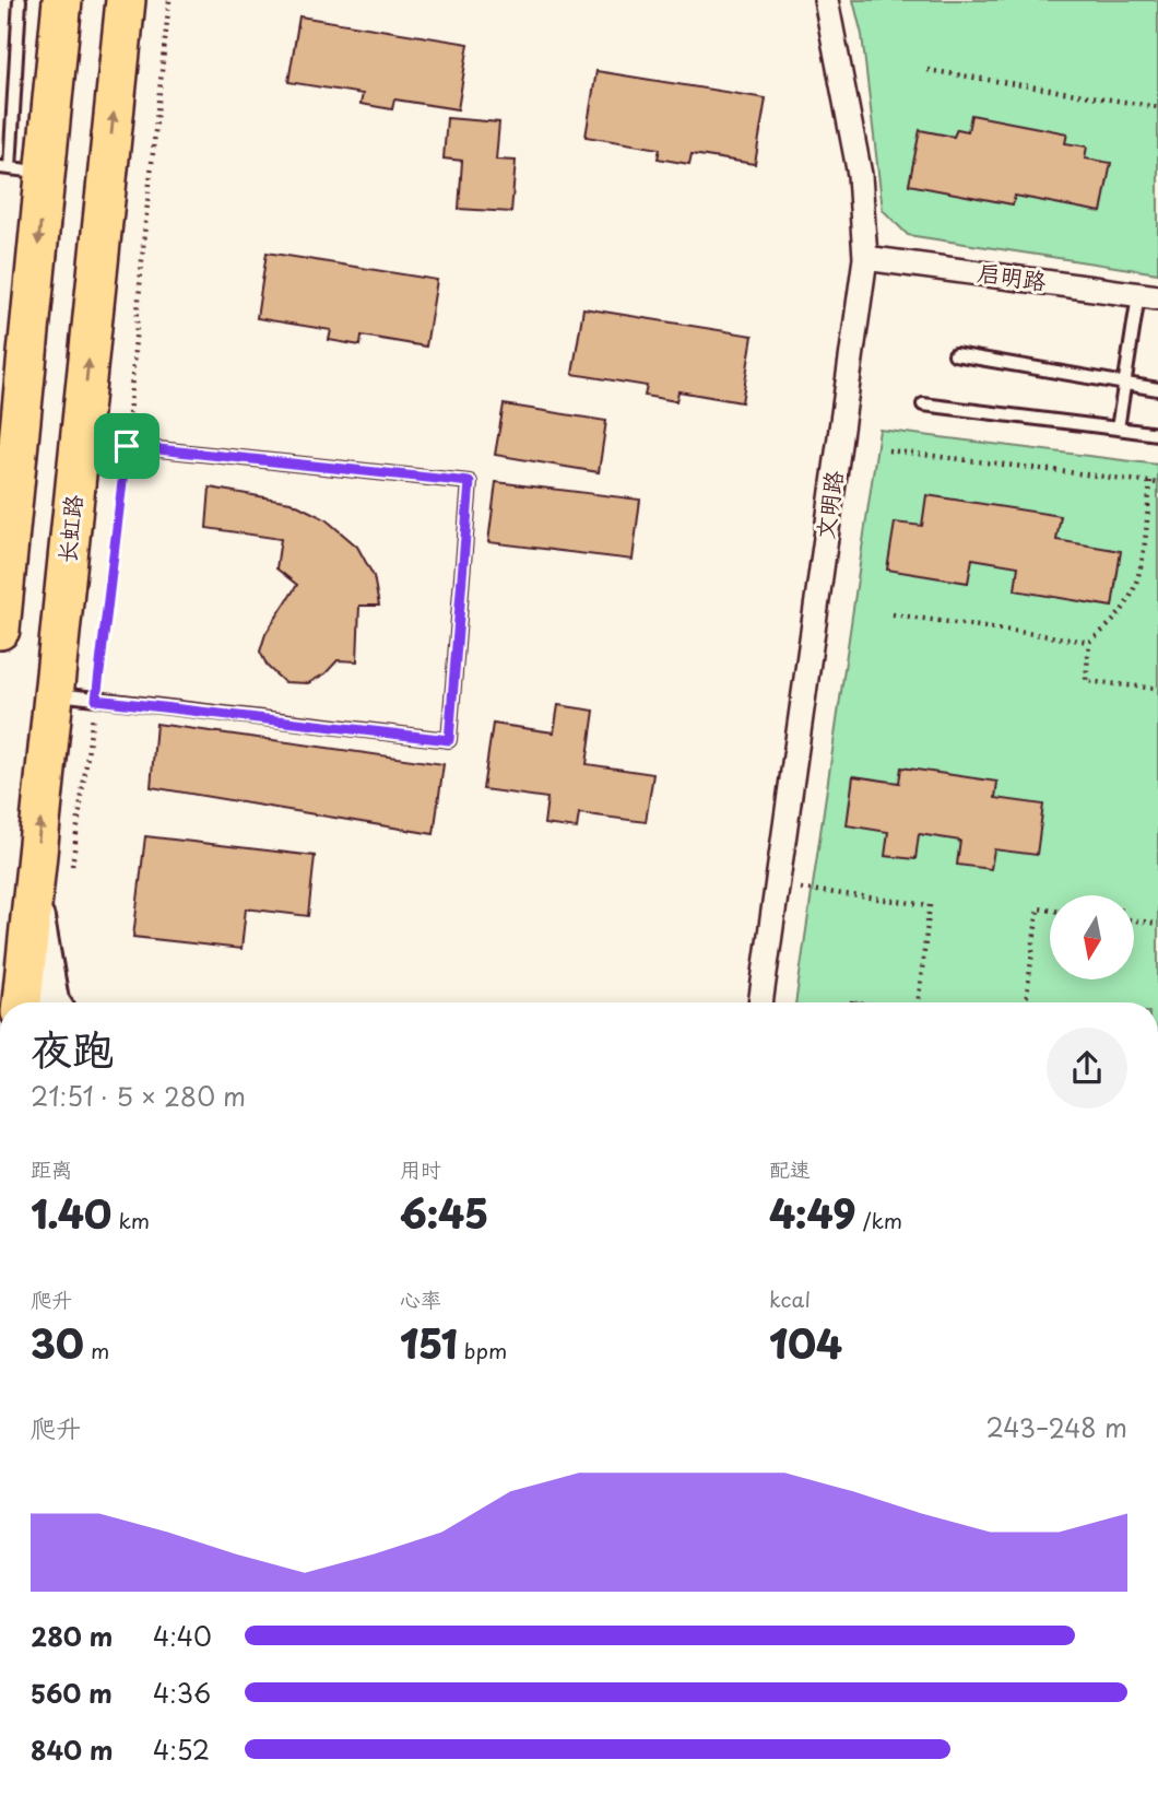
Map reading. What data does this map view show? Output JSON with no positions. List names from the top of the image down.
{
  "streets": {
    "highway": ["长虹路"],
    "street": ["启明路", "文明路"]
  },
  "crossings": [
    ["启明路", "文明路"]
  ],
  "north": "bottom",
  "page": {
    "heading": ["夜跑", "21:51 · 5 × 280 m"],
    "stats": [
      ["距离", "1.40 km"],
      ["用时", "6:45"],
      ["配速", "4:49 /km"],
      ["爬升", "30 m"],
      ["心率", "151 bpm"],
      ["kcal", "104"]
    ],
    "chart": ["爬升", "243–248 m"],
    "list": [
      {
        "name": "280 m",
        "note": "4:40"
      },
      {
        "name": "560 m",
        "note": "4:36"
      },
      {
        "name": "840 m",
        "note": "4:52"
      }
    ]
  }
}
